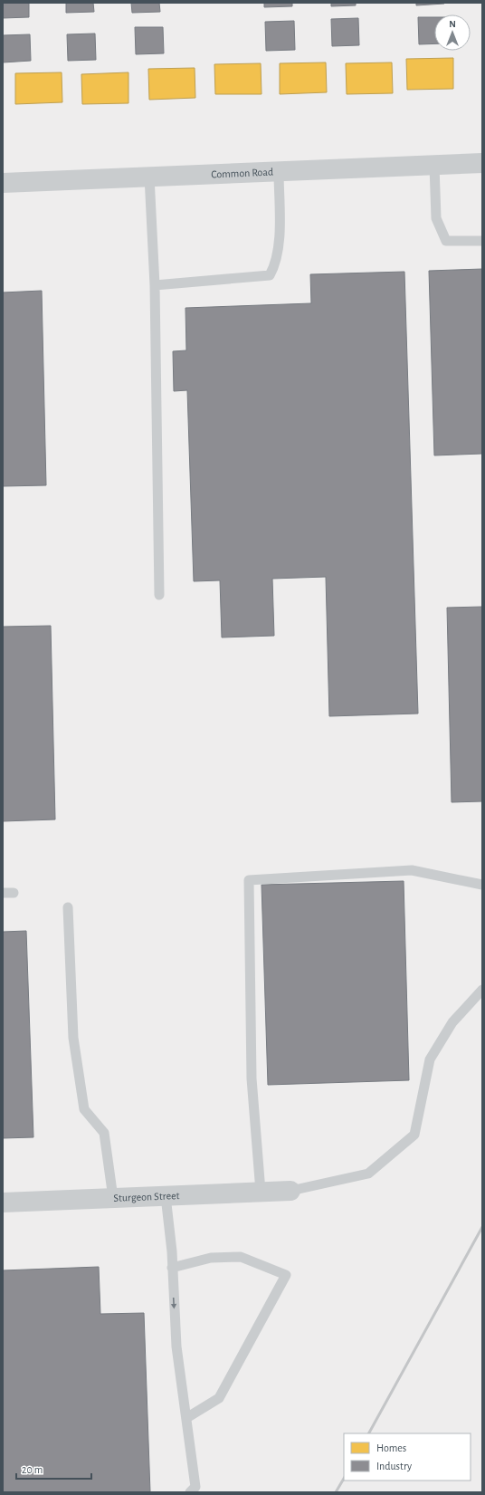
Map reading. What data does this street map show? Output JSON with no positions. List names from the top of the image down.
{
  "streets": {
    "street": ["Common Road", "Sturgeon Street"]
  },
  "legend": ["Homes", "Industry"],
  "scale_bar": "20 m",
  "north": "top"
}
